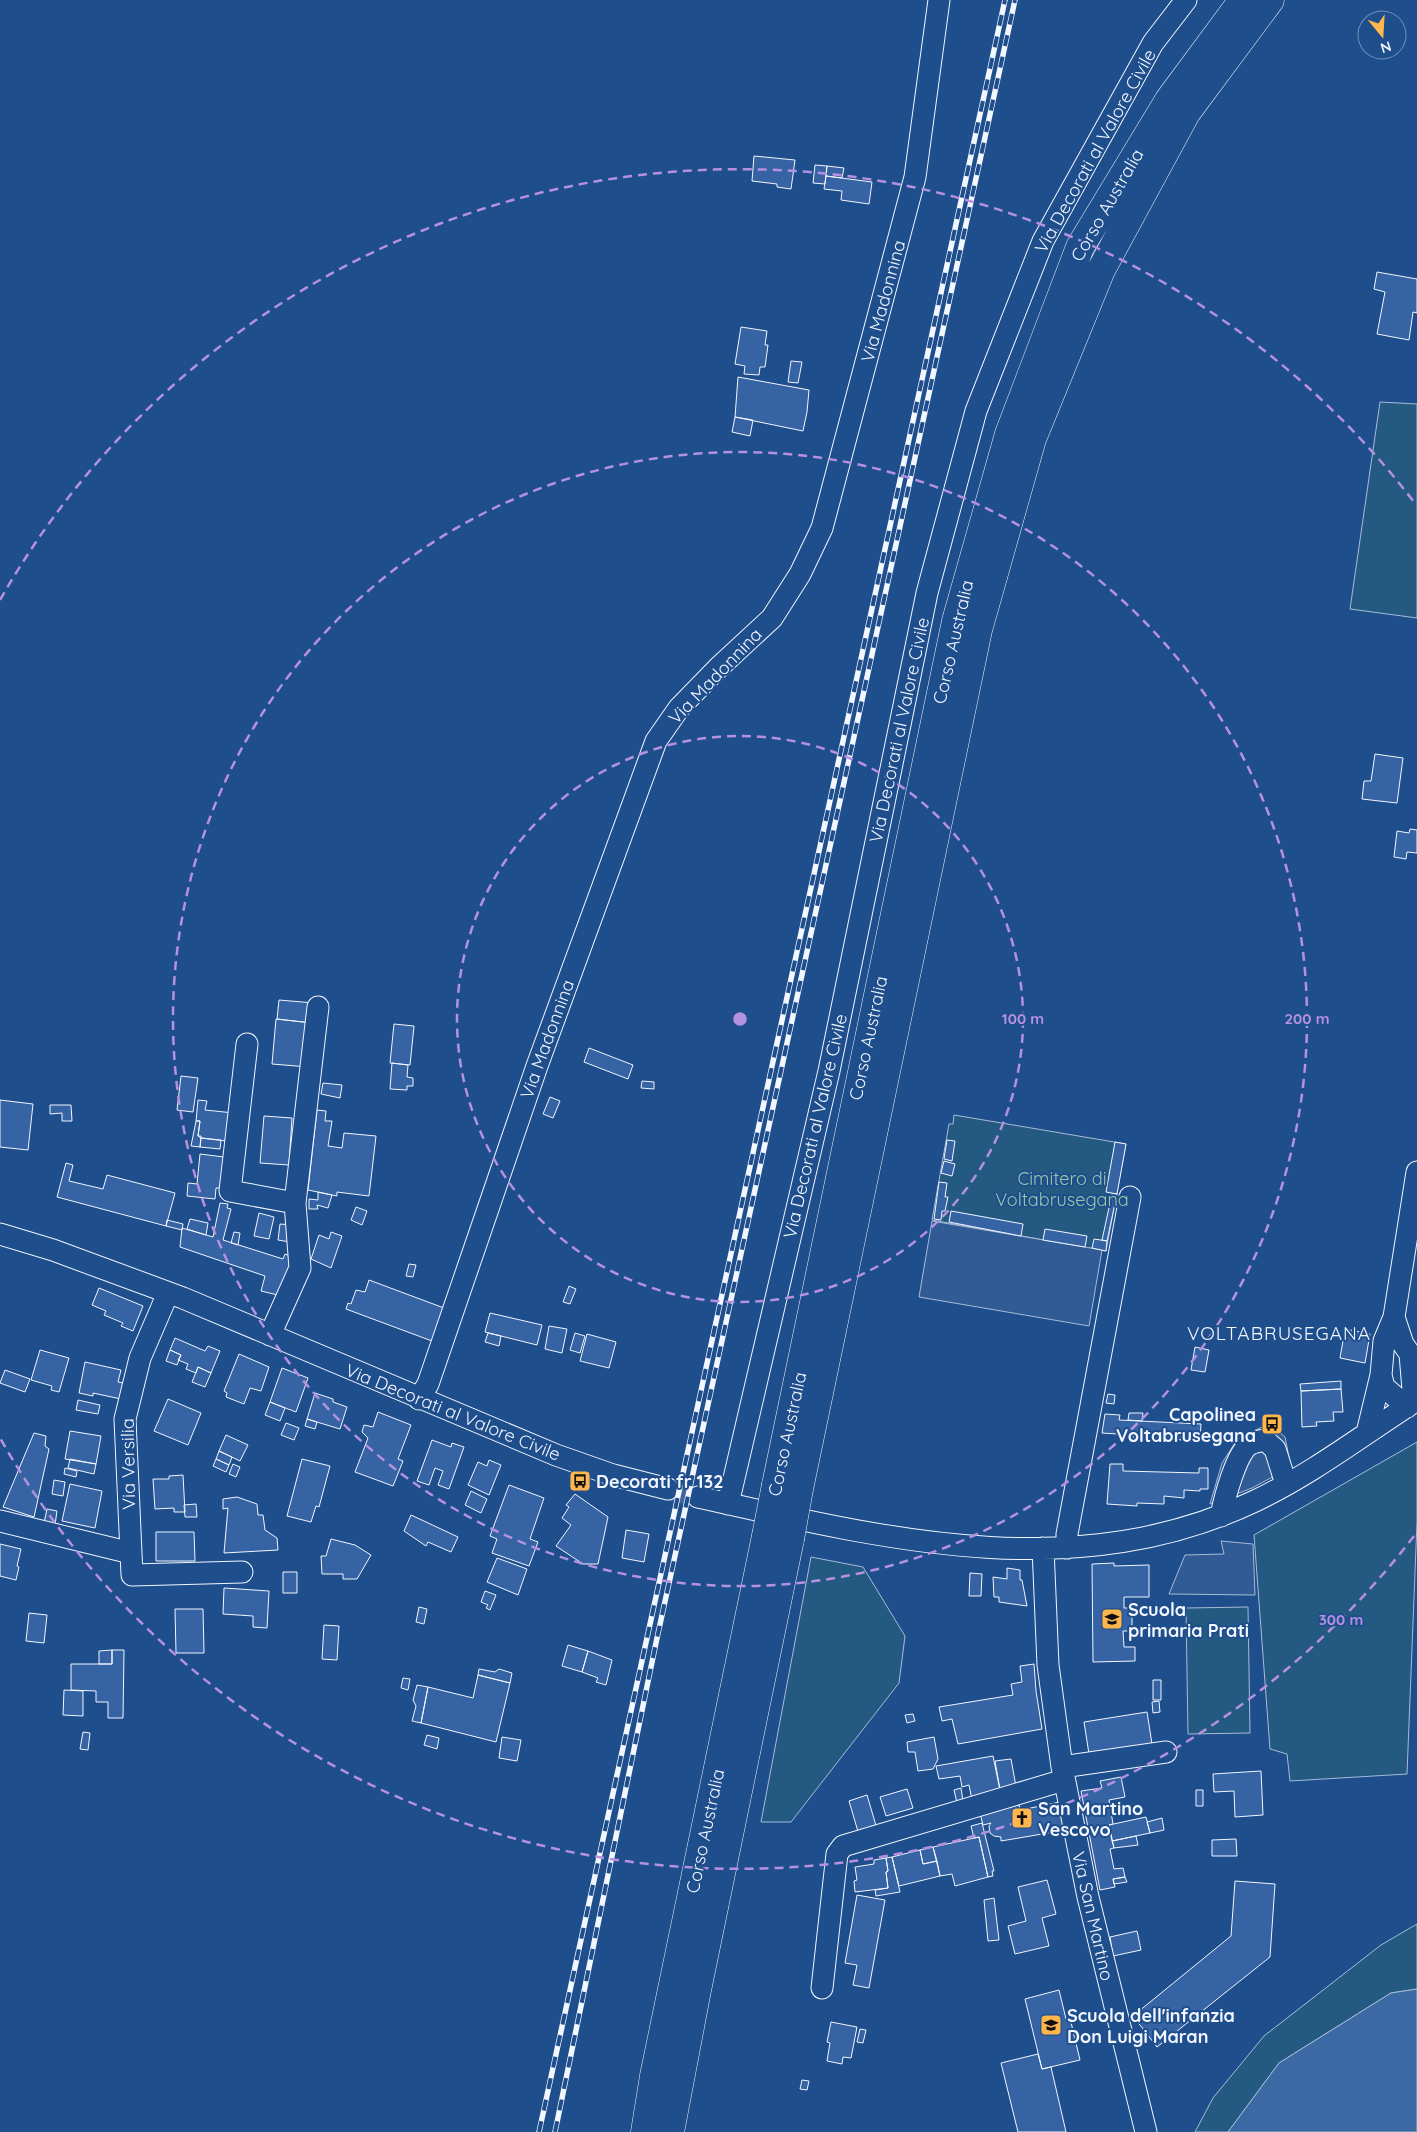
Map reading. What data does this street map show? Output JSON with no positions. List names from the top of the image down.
{
  "streets": {
    "highway": ["Corso Australia"],
    "street": [
      "Via Decorati al Valore Civile",
      "Via Madonnina",
      "Via Versilia",
      "Via San Martino"
    ]
  },
  "crossings": [
    ["Via Decorati al Valore Civile", "Via Madonnina"],
    ["Via Decorati al Valore Civile", "Via Versilia"]
  ],
  "districts": ["VOLTABRUSEGANA"],
  "parks": ["Cimitero di Voltabrusegana"],
  "places": {
    "bus stop": ["Capolinea Voltabrusegana", "Decorati fr 132"],
    "school or university": ["Scuola primaria Prati", "Scuola dell'infanzia Don Luigi Maran"],
    "church": ["San Martino Vescovo"]
  },
  "north": "bottom",
  "rings": ["100 m", "200 m", "300 m"]
}
